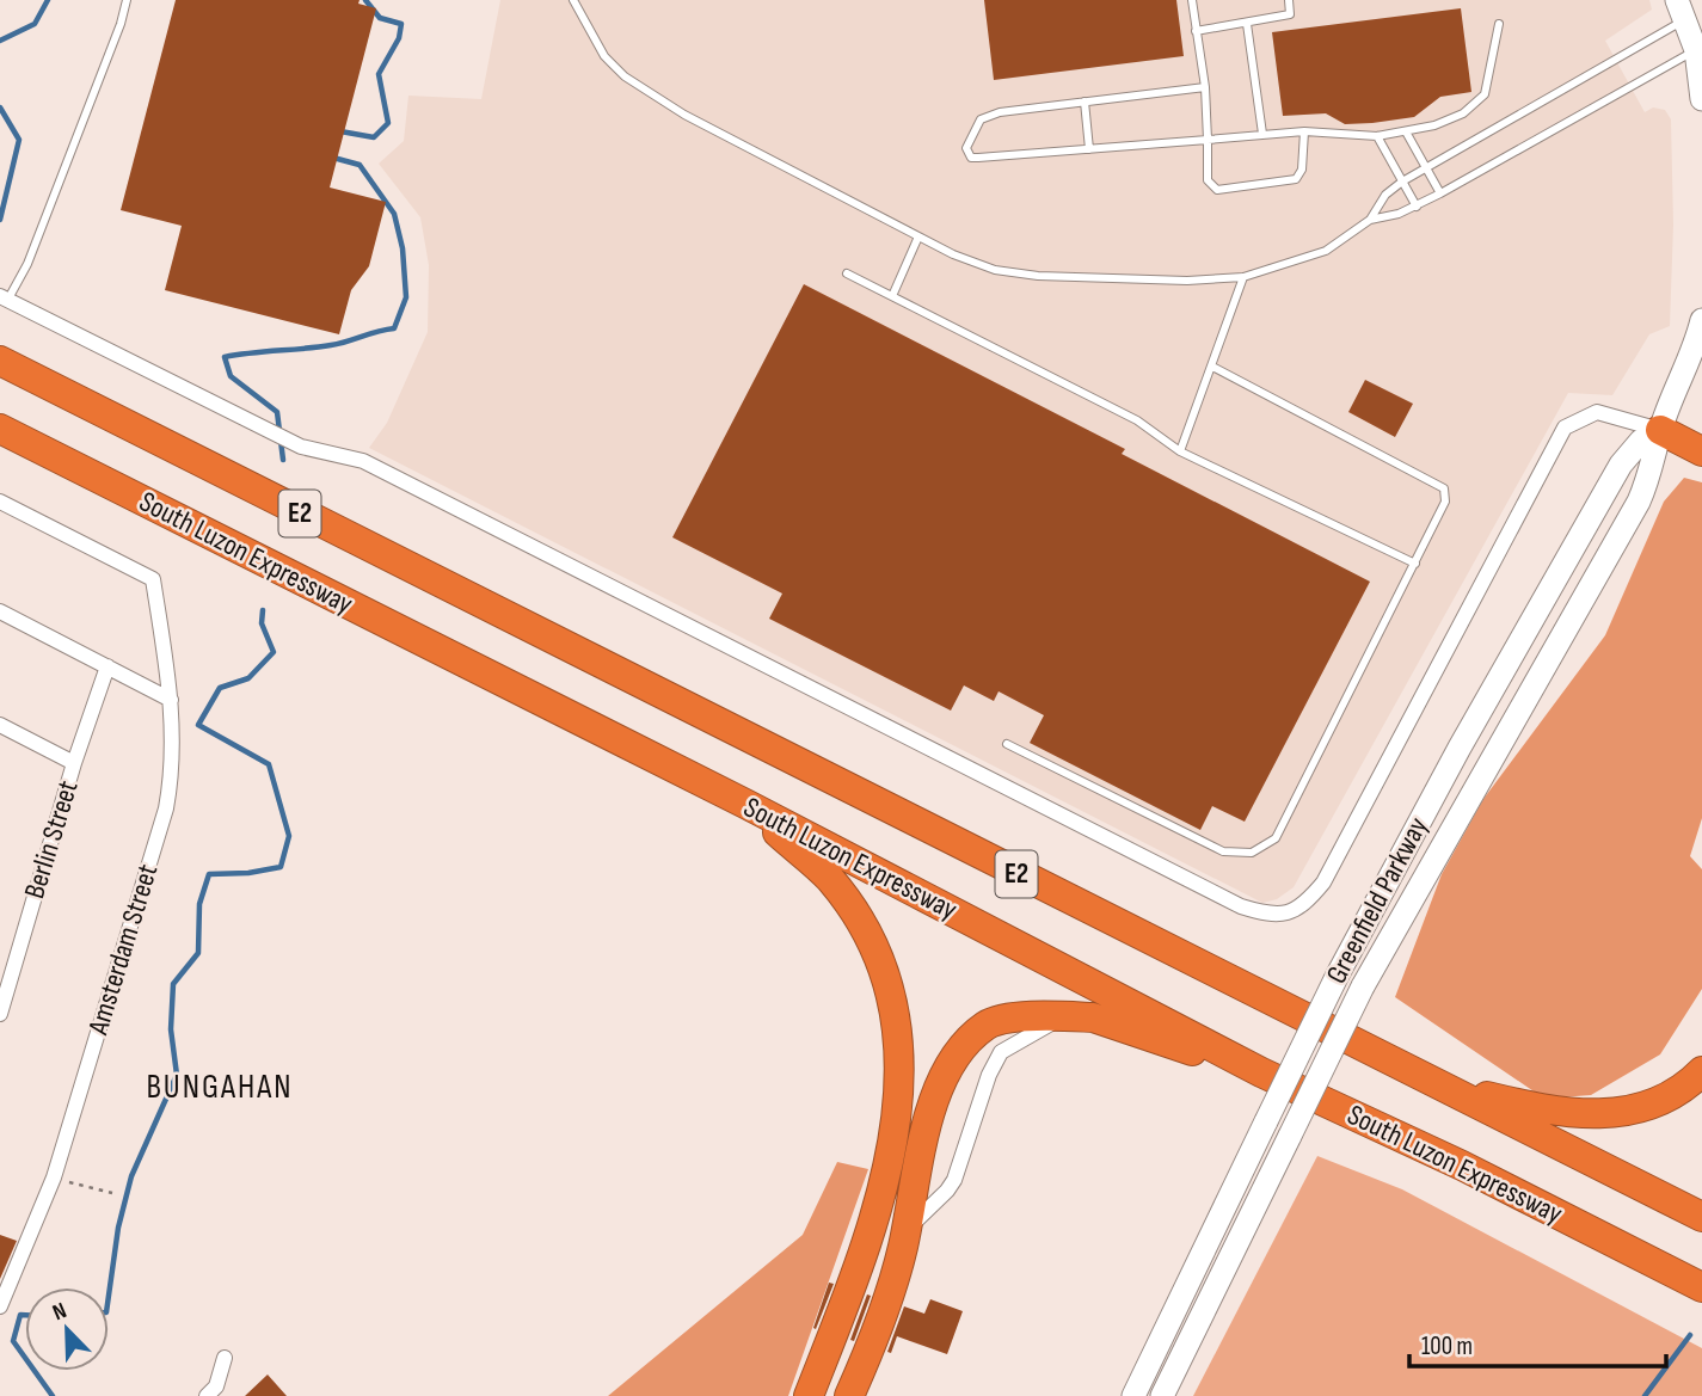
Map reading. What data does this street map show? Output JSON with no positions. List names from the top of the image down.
{
  "streets": {
    "highway": ["E2", "South Luzon Expressway"],
    "main road": ["Greenfield Parkway"],
    "street": ["Berlin Street", "Amsterdam Street"]
  },
  "districts": ["BUNGAHAN"],
  "scale_bar": "100 m",
  "north": "top left"
}
